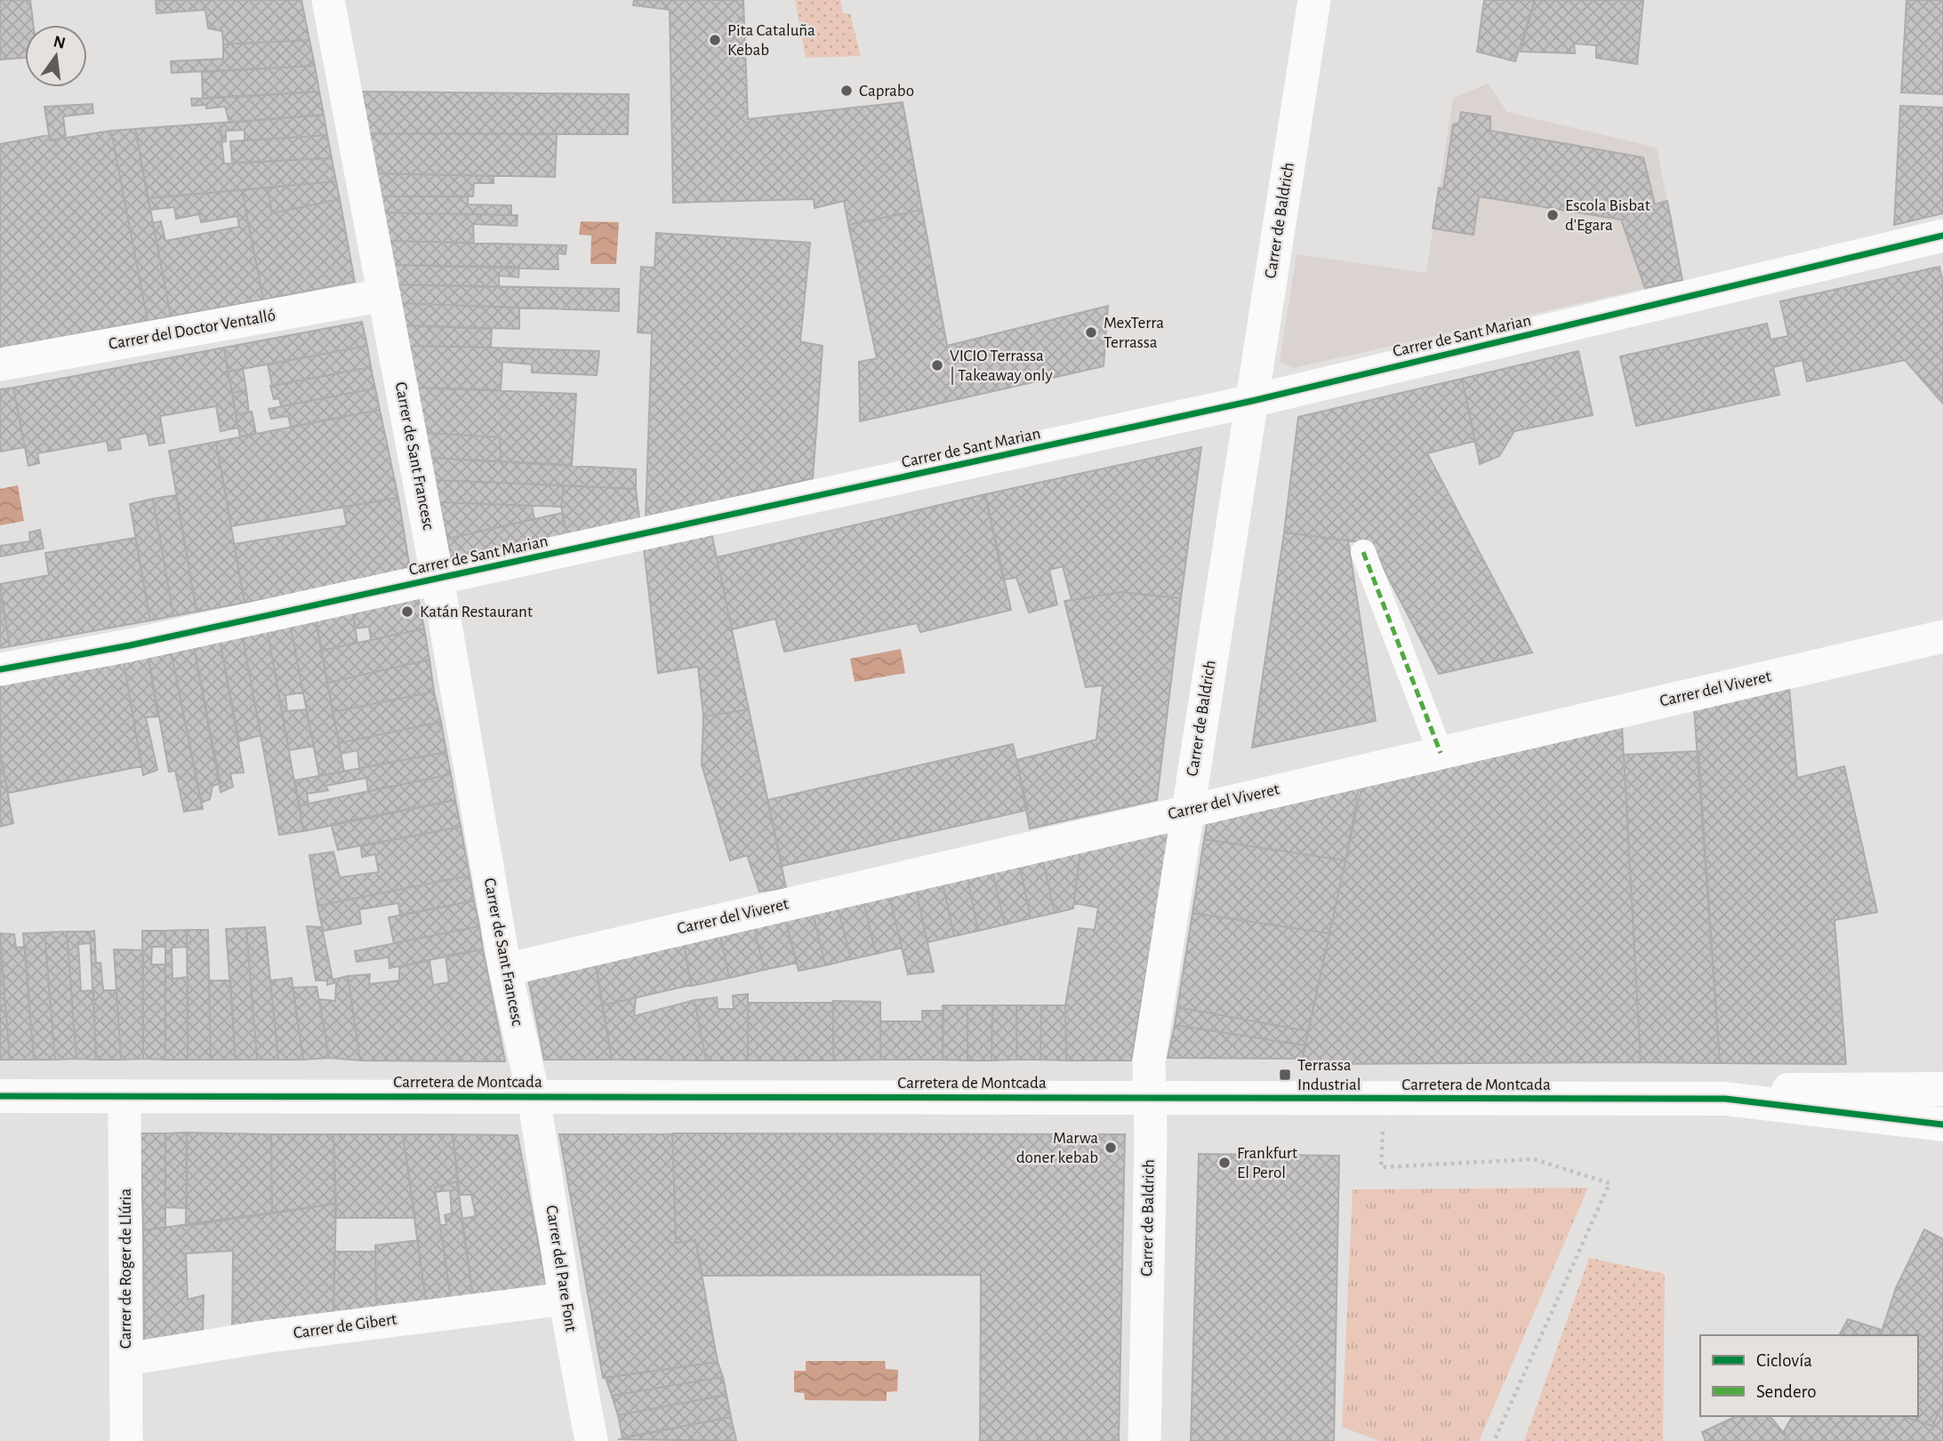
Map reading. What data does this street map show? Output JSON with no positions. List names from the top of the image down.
{
  "streets": {
    "street": [
      "Carrer de Baldrich",
      "Carrer del Doctor Ventalló",
      "Carrer de Sant Marian",
      "Carrer de Sant Francesc",
      "Carrer del Viveret",
      "Carretera de Montcada",
      "Carrer de Roger de Llúria",
      "Carrer del Pare Font",
      "Carrer de Gibert"
    ]
  },
  "crossings": [
    ["Carrer de Baldrich", "Carrer de Sant Marian"],
    ["Carrer de Baldrich", "Carrer del Viveret"],
    ["Carrer de Baldrich", "Carretera de Montcada"],
    ["Carrer del Doctor Ventalló", "Carrer de Sant Francesc"],
    ["Carrer de Sant Marian", "Carrer de Sant Francesc"],
    ["Carrer de Sant Francesc", "Carrer del Viveret"],
    ["Carrer de Sant Francesc", "Carretera de Montcada"],
    ["Carrer de Sant Francesc", "Carrer del Pare Font"],
    ["Carretera de Montcada", "Carrer de Roger de Llúria"],
    ["Carretera de Montcada", "Carrer del Pare Font"],
    ["Carrer de Roger de Llúria", "Carrer de Gibert"],
    ["Carrer del Pare Font", "Carrer de Gibert"]
  ],
  "places": {
    "other": [
      "Pita Cataluña Kebab",
      "Caprabo",
      "Escola Bisbat d'Egara",
      "MexTerra Terrassa",
      "VICIO Terrassa | Takeaway only",
      "Katán Restaurant",
      "Marwa doner kebab",
      "Frankfurt El Perol"
    ],
    "transit": ["Terrassa Industrial"]
  },
  "legend": ["Ciclovía", "Sendero"],
  "north": "top"
}
